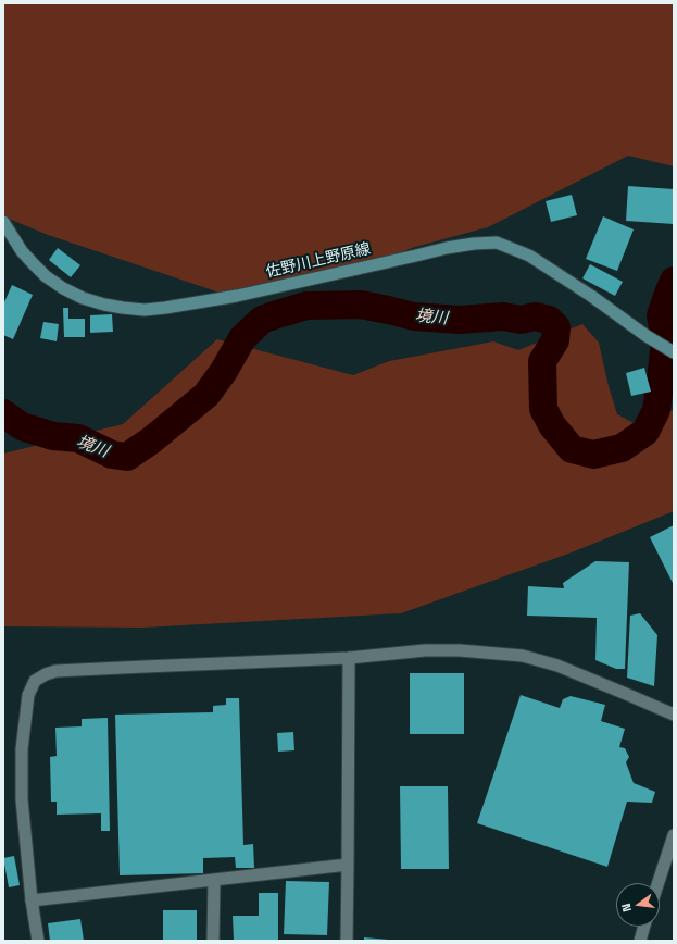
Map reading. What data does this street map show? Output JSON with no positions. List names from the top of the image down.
{
  "streets": {
    "main road": ["佐野川上野原線"]
  },
  "water": ["境川"],
  "north": "left"
}
